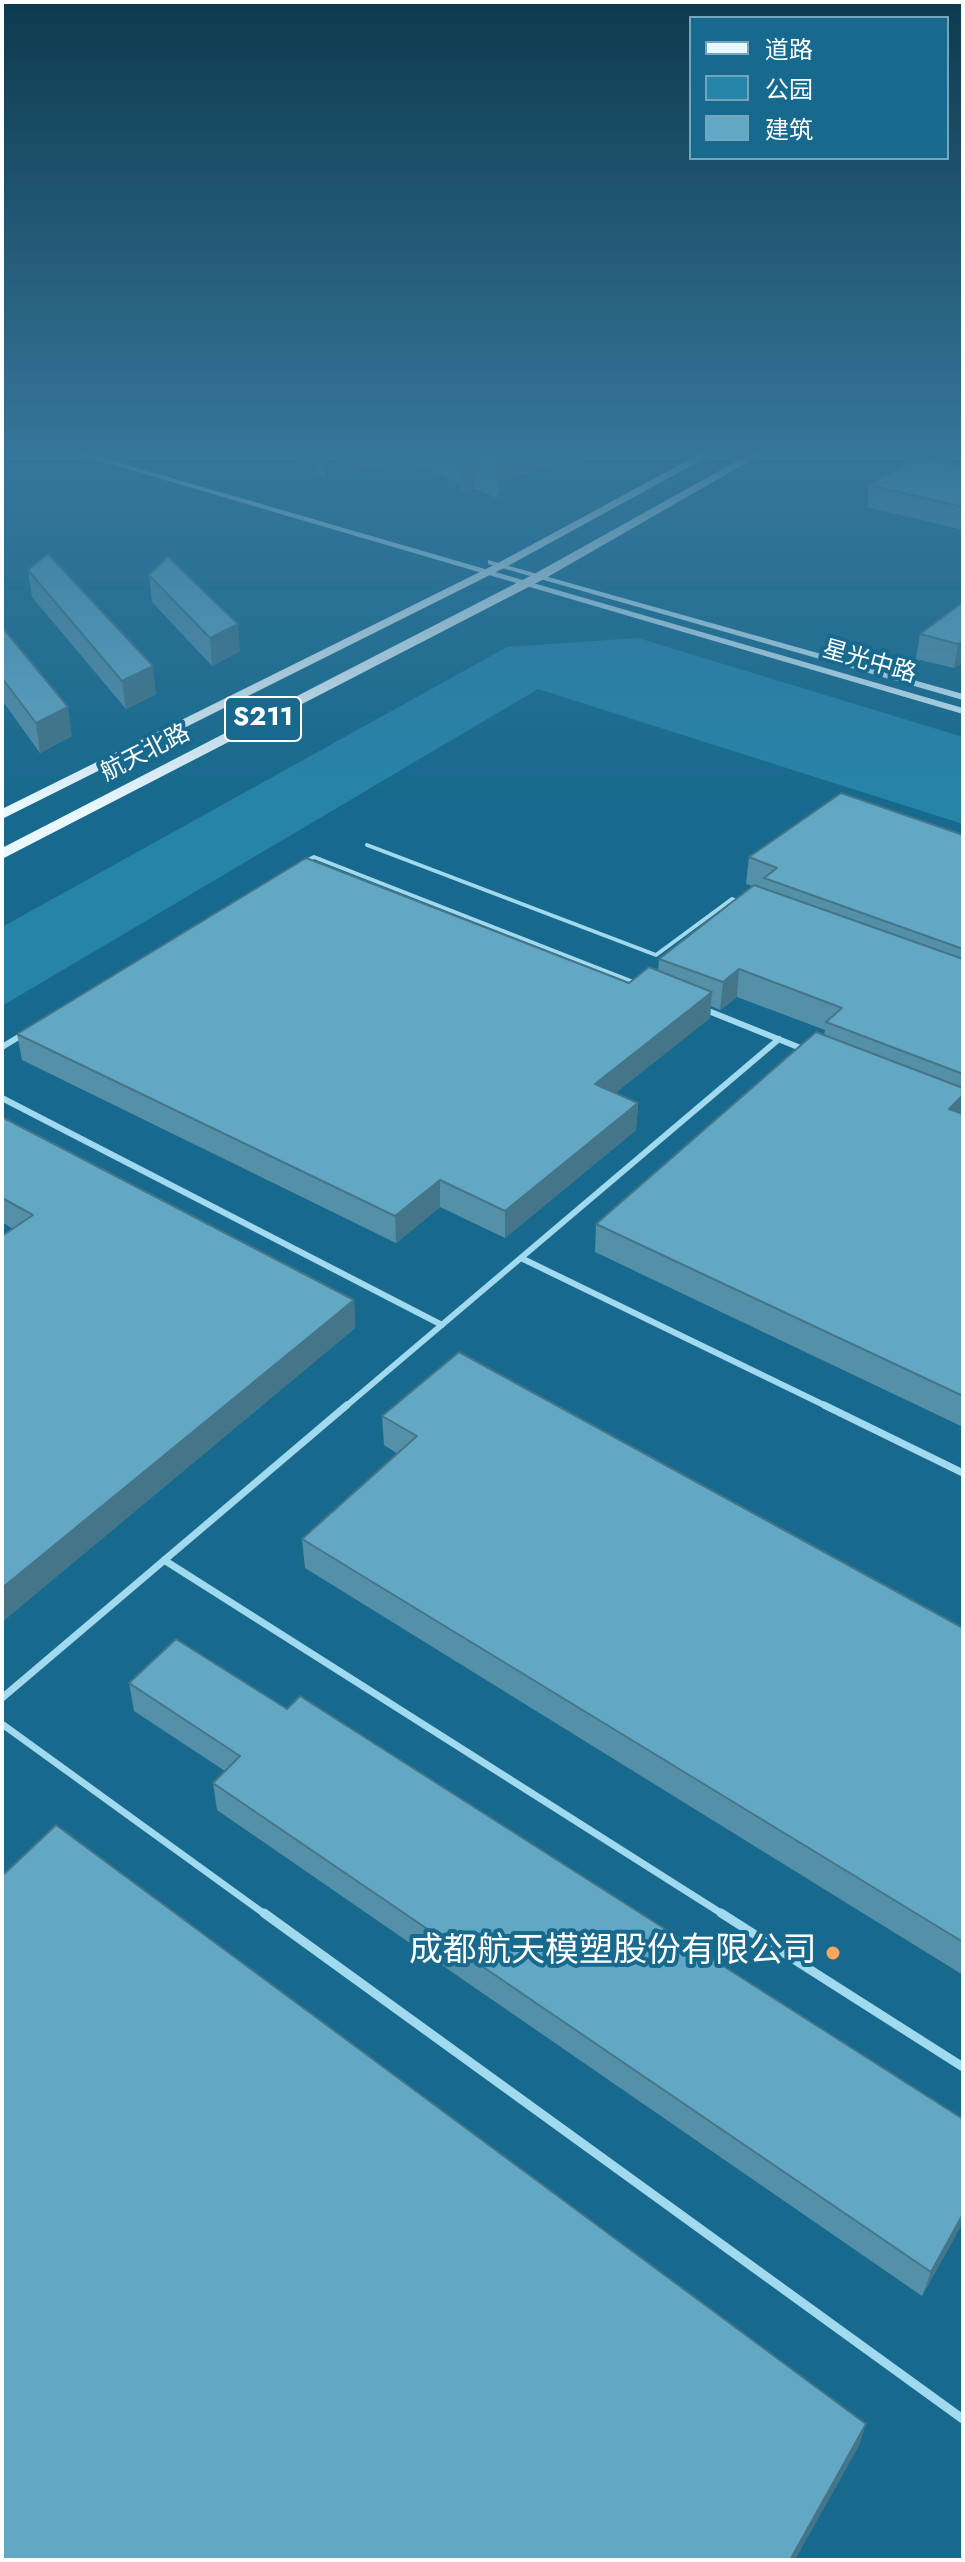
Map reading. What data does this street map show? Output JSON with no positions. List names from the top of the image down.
{
  "streets": {
    "main road": ["星光中路", "S211", "航天北路"]
  },
  "crossings": [
    ["星光中路", "S211"],
    ["星光中路", "航天北路"],
    ["S211", "航天北路"]
  ],
  "places": ["成都航天模塑股份有限公司"],
  "legend": ["道路", "公园", "建筑"]
}
